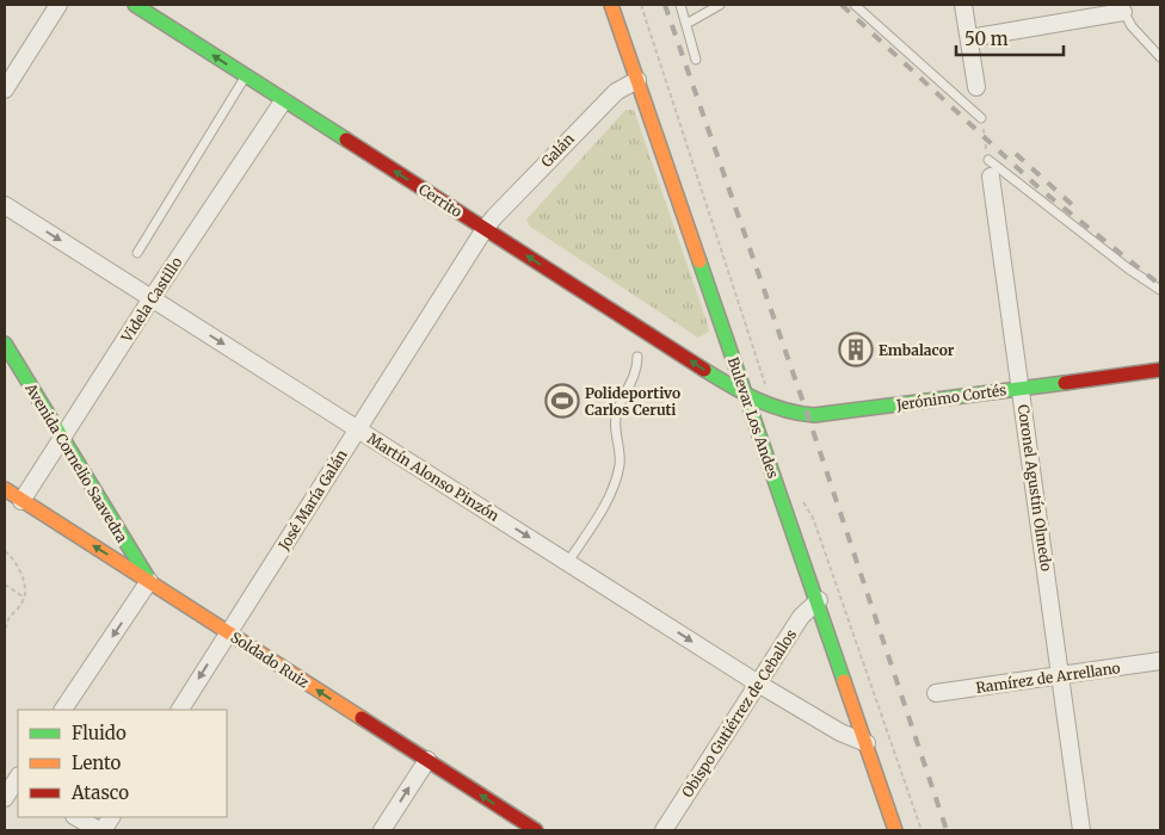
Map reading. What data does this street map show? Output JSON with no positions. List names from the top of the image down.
{
  "streets": {
    "main road": [
      "Cerrito",
      "Jerónimo Cortés",
      "Bulevar Los Andes",
      "Avenida Cornelio Saavedra",
      "Soldado Ruiz"
    ],
    "street": [
      "Galán",
      "Videla Castillo",
      "Martín Alonso Pinzón",
      "Coronel Agustín Olmedo",
      "José María Galán",
      "Ramírez de Arrellano",
      "Obispo Gutiérrez de Ceballos"
    ]
  },
  "crossings": [
    ["Galán", "Cerrito"],
    ["Galán", "Bulevar Los Andes"],
    ["Galán", "José María Galán"],
    ["Cerrito", "Videla Castillo"],
    ["Cerrito", "Jerónimo Cortés"],
    ["Cerrito", "Bulevar Los Andes"],
    ["Cerrito", "José María Galán"],
    ["Videla Castillo", "Avenida Cornelio Saavedra"],
    ["Videla Castillo", "Martín Alonso Pinzón"],
    ["Videla Castillo", "Soldado Ruiz"],
    ["Jerónimo Cortés", "Bulevar Los Andes"],
    ["Jerónimo Cortés", "Coronel Agustín Olmedo"],
    ["Bulevar Los Andes", "Martín Alonso Pinzón"],
    ["Bulevar Los Andes", "Obispo Gutiérrez de Ceballos"],
    ["Avenida Cornelio Saavedra", "Soldado Ruiz"],
    ["Martín Alonso Pinzón", "José María Galán"],
    ["Martín Alonso Pinzón", "Obispo Gutiérrez de Ceballos"],
    ["Coronel Agustín Olmedo", "Ramírez de Arrellano"],
    ["José María Galán", "Soldado Ruiz"]
  ],
  "one_way": ["Cerrito", "Martín Alonso Pinzón", "Soldado Ruiz"],
  "places": {
    "building": ["Embalacor"],
    "sports": ["Polideportivo Carlos Ceruti"]
  },
  "legend": ["Fluido", "Lento", "Atasco"],
  "scale_bar": "50 m"
}
